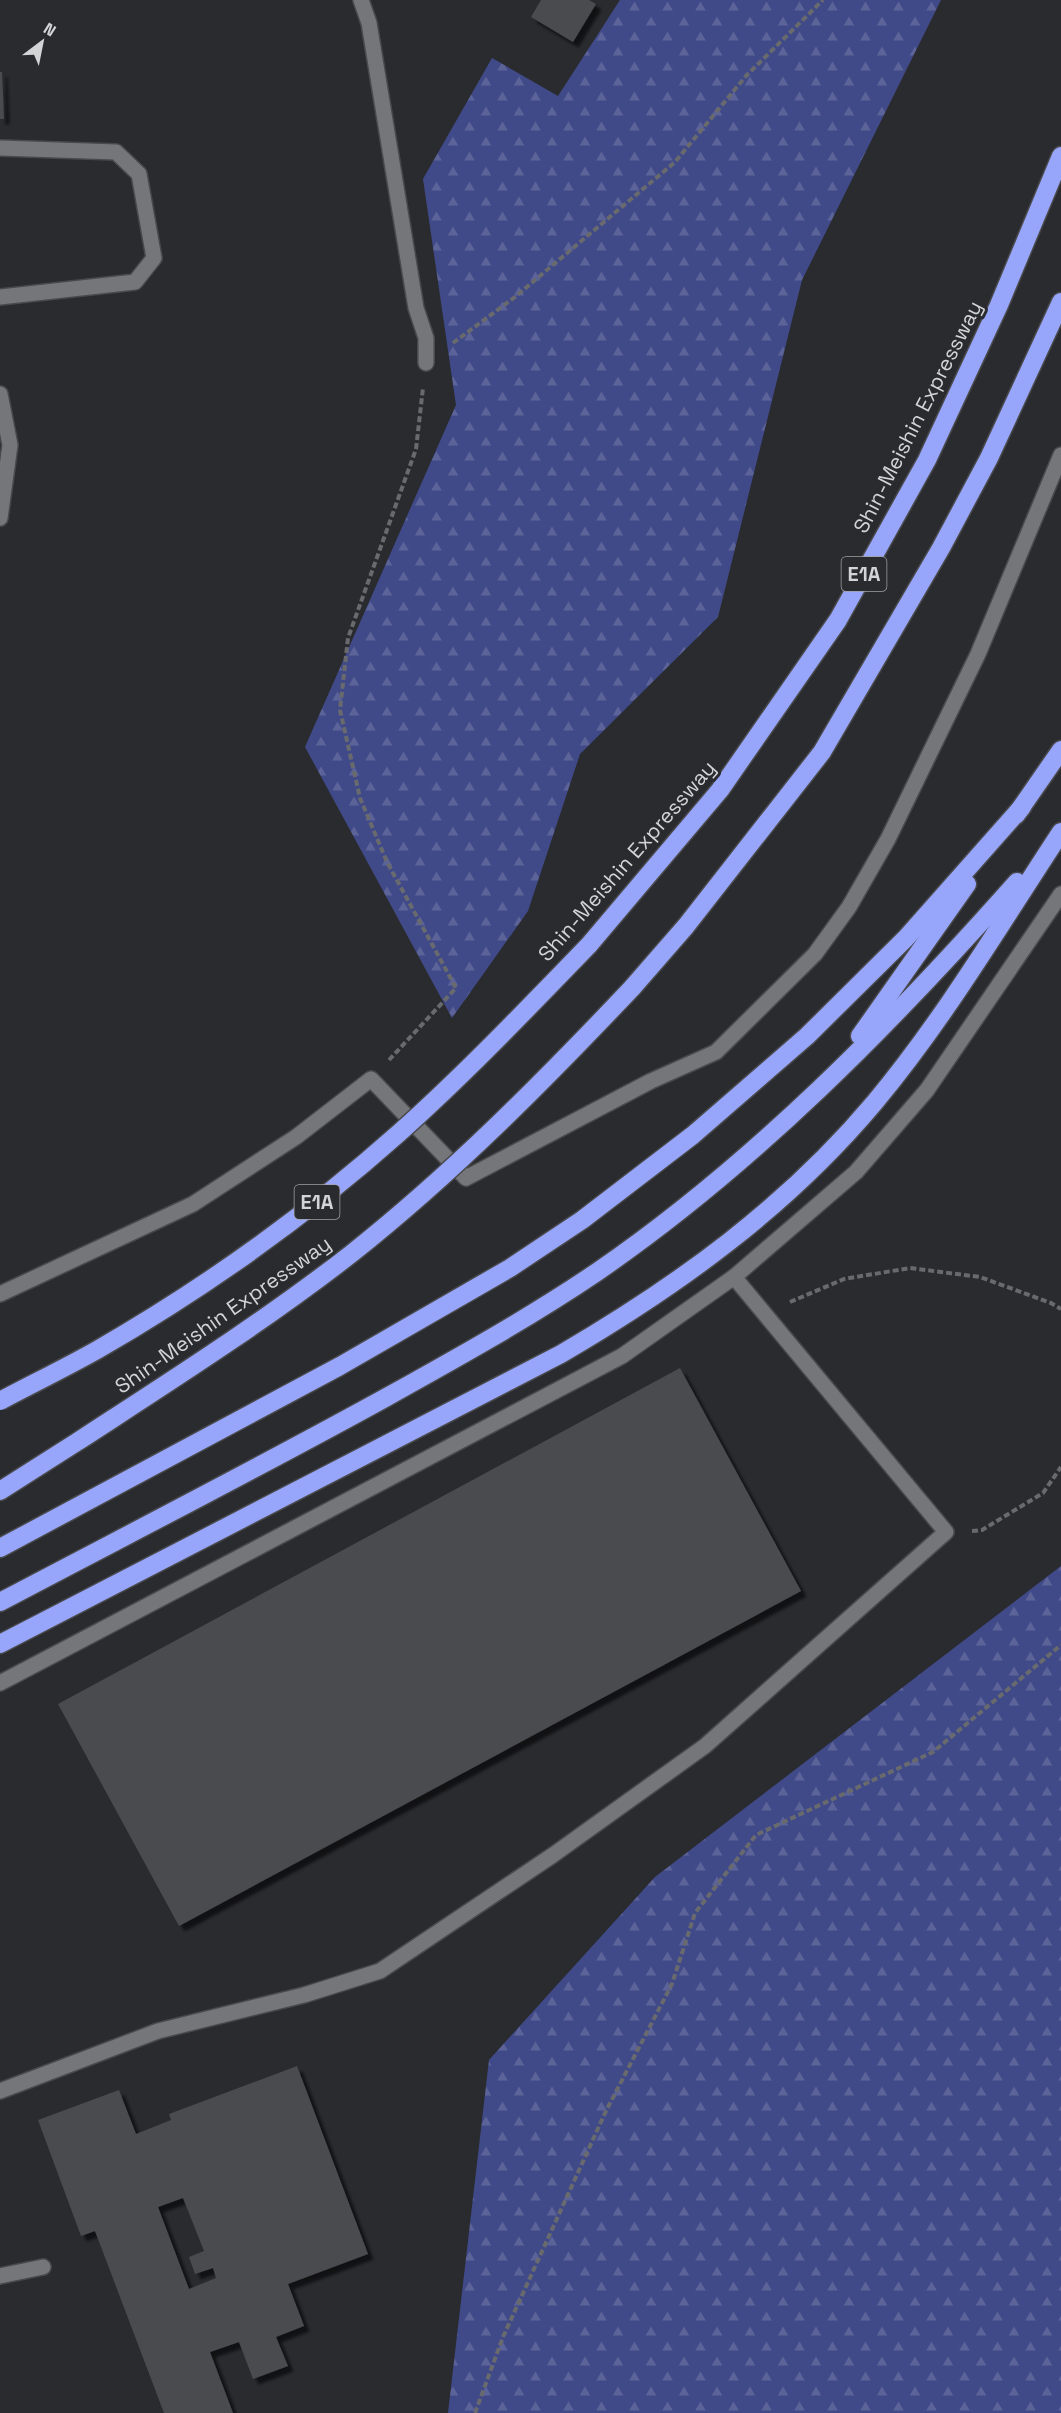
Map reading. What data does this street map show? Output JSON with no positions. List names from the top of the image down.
{
  "streets": {
    "highway": ["Shin-Meishin Expressway", "E1A"]
  },
  "north": "top right"
}
